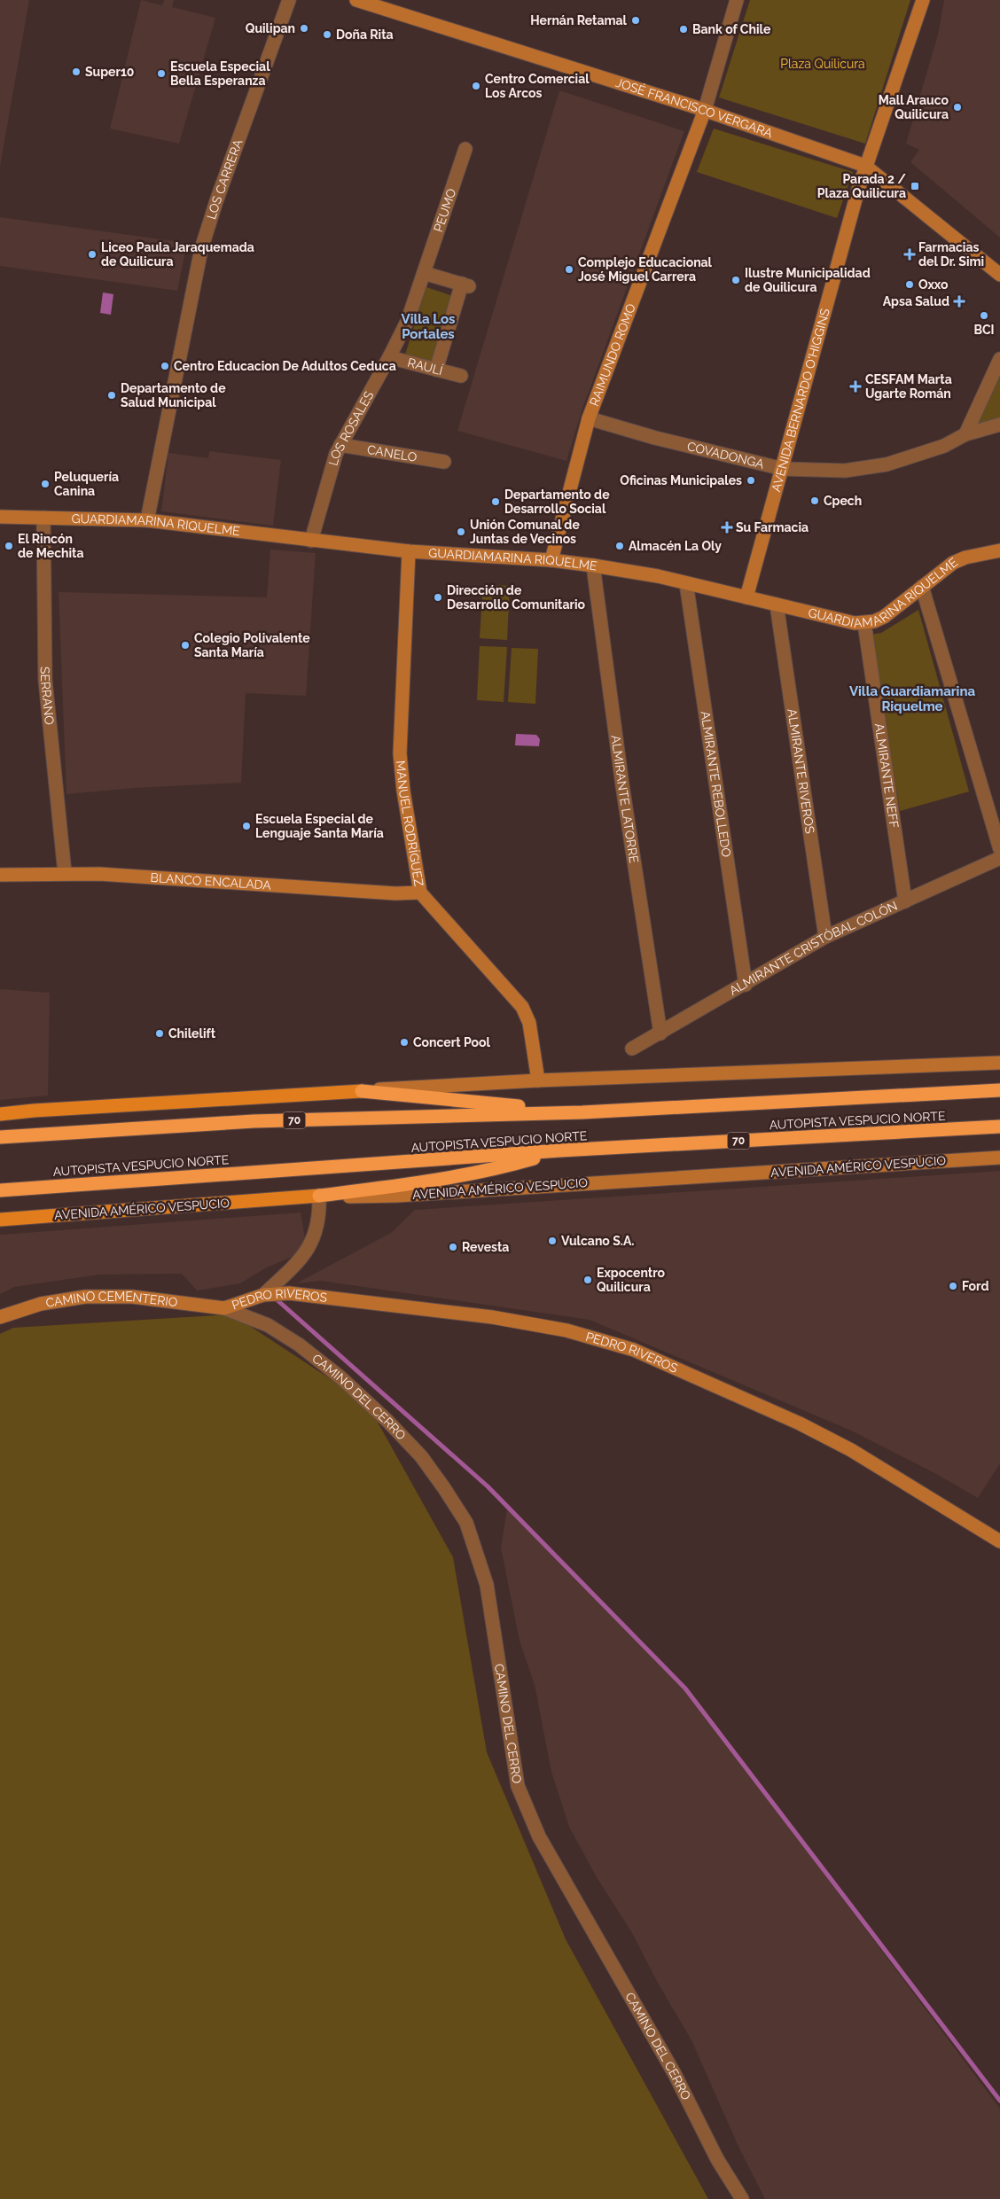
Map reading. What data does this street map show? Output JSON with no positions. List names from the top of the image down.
{
  "streets": {
    "highway": ["70", "AUTOPISTA VESPUCIO NORTE"],
    "main road": ["AVENIDA AMÉRICO VESPUCIO"],
    "street": [
      "JOSÉ FRANCISCO VERGARA",
      "LOS CARRERA",
      "PEUMO",
      "RAIMUNDO ROMO",
      "RAULÍ",
      "AVENIDA BERNARDO O'HIGGINS",
      "LOS ROSALES",
      "CANELO",
      "COVADONGA",
      "GUARDIAMARINA RIQUELME",
      "SERRANO",
      "ALMIRANTE RIVEROS",
      "ALMIRANTE NEFF",
      "ALMIRANTE REBOLLEDO",
      "ALMIRANTE LATORRE",
      "MANUEL RODRÍGUEZ",
      "BLANCO ENCALADA",
      "ALMIRANTE CRISTÓBAL COLÓN",
      "PEDRO RIVEROS",
      "CAMINO CEMENTERIO",
      "CAMINO DEL CERRO"
    ]
  },
  "crossings": [
    ["JOSÉ FRANCISCO VERGARA", "RAIMUNDO ROMO"],
    ["JOSÉ FRANCISCO VERGARA", "AVENIDA BERNARDO O'HIGGINS"],
    ["LOS CARRERA", "GUARDIAMARINA RIQUELME"],
    ["PEUMO", "LOS ROSALES"],
    ["RAIMUNDO ROMO", "COVADONGA"],
    ["RAIMUNDO ROMO", "GUARDIAMARINA RIQUELME"],
    ["RAULÍ", "LOS ROSALES"],
    ["AVENIDA BERNARDO O'HIGGINS", "COVADONGA"],
    ["AVENIDA BERNARDO O'HIGGINS", "GUARDIAMARINA RIQUELME"],
    ["LOS ROSALES", "CANELO"],
    ["LOS ROSALES", "GUARDIAMARINA RIQUELME"],
    ["GUARDIAMARINA RIQUELME", "SERRANO"],
    ["GUARDIAMARINA RIQUELME", "ALMIRANTE RIVEROS"],
    ["GUARDIAMARINA RIQUELME", "ALMIRANTE NEFF"],
    ["GUARDIAMARINA RIQUELME", "ALMIRANTE REBOLLEDO"],
    ["GUARDIAMARINA RIQUELME", "ALMIRANTE LATORRE"],
    ["GUARDIAMARINA RIQUELME", "MANUEL RODRÍGUEZ"],
    ["SERRANO", "BLANCO ENCALADA"],
    ["ALMIRANTE RIVEROS", "ALMIRANTE CRISTÓBAL COLÓN"],
    ["ALMIRANTE NEFF", "ALMIRANTE CRISTÓBAL COLÓN"],
    ["ALMIRANTE REBOLLEDO", "ALMIRANTE CRISTÓBAL COLÓN"],
    ["ALMIRANTE LATORRE", "ALMIRANTE CRISTÓBAL COLÓN"],
    ["MANUEL RODRÍGUEZ", "BLANCO ENCALADA"],
    ["PEDRO RIVEROS", "CAMINO CEMENTERIO"],
    ["PEDRO RIVEROS", "CAMINO DEL CERRO"],
    ["CAMINO CEMENTERIO", "CAMINO DEL CERRO"]
  ],
  "districts": ["Villa Los Portales", "Villa Guardiamarina Riquelme"],
  "parks": ["Plaza Quilicura"],
  "places": {
    "other": [
      "Hernán Retamal",
      "Quilipan",
      "Bank of Chile",
      "Doña Rita",
      "Super10",
      "Escuela Especial Bella Esperanza",
      "Centro Comercial Los Arcos",
      "Mall Arauco Quilicura",
      "Liceo Paula Jaraquemada de Quilicura",
      "Complejo Educacional José Miguel Carrera",
      "Ilustre Municipalidad de Quilicura",
      "Oxxo",
      "BCI",
      "Centro Educacion De Adultos Ceduca",
      "Departamento de Salud Municipal",
      "Oficinas Municipales",
      "Peluquería Canina",
      "Cpech",
      "Departamento de Desarrollo Social",
      "Unión Comunal de Juntas de Vecinos",
      "El Rincón de Mechita",
      "Almacén La Oly",
      "Dirección de Desarrollo Comunitario",
      "Colegio Polivalente Santa María",
      "Escuela Especial de Lenguaje Santa María",
      "Chilelift",
      "Concert Pool",
      "Vulcano S.A.",
      "Revesta",
      "Expocentro Quilicura",
      "Ford"
    ],
    "transit": ["Parada 2 / Plaza Quilicura"],
    "health": [
      "Farmacias del Dr. Simi",
      "Apsa Salud",
      "CESFAM Marta Ugarte Román",
      "Su Farmacia"
    ]
  }
}
